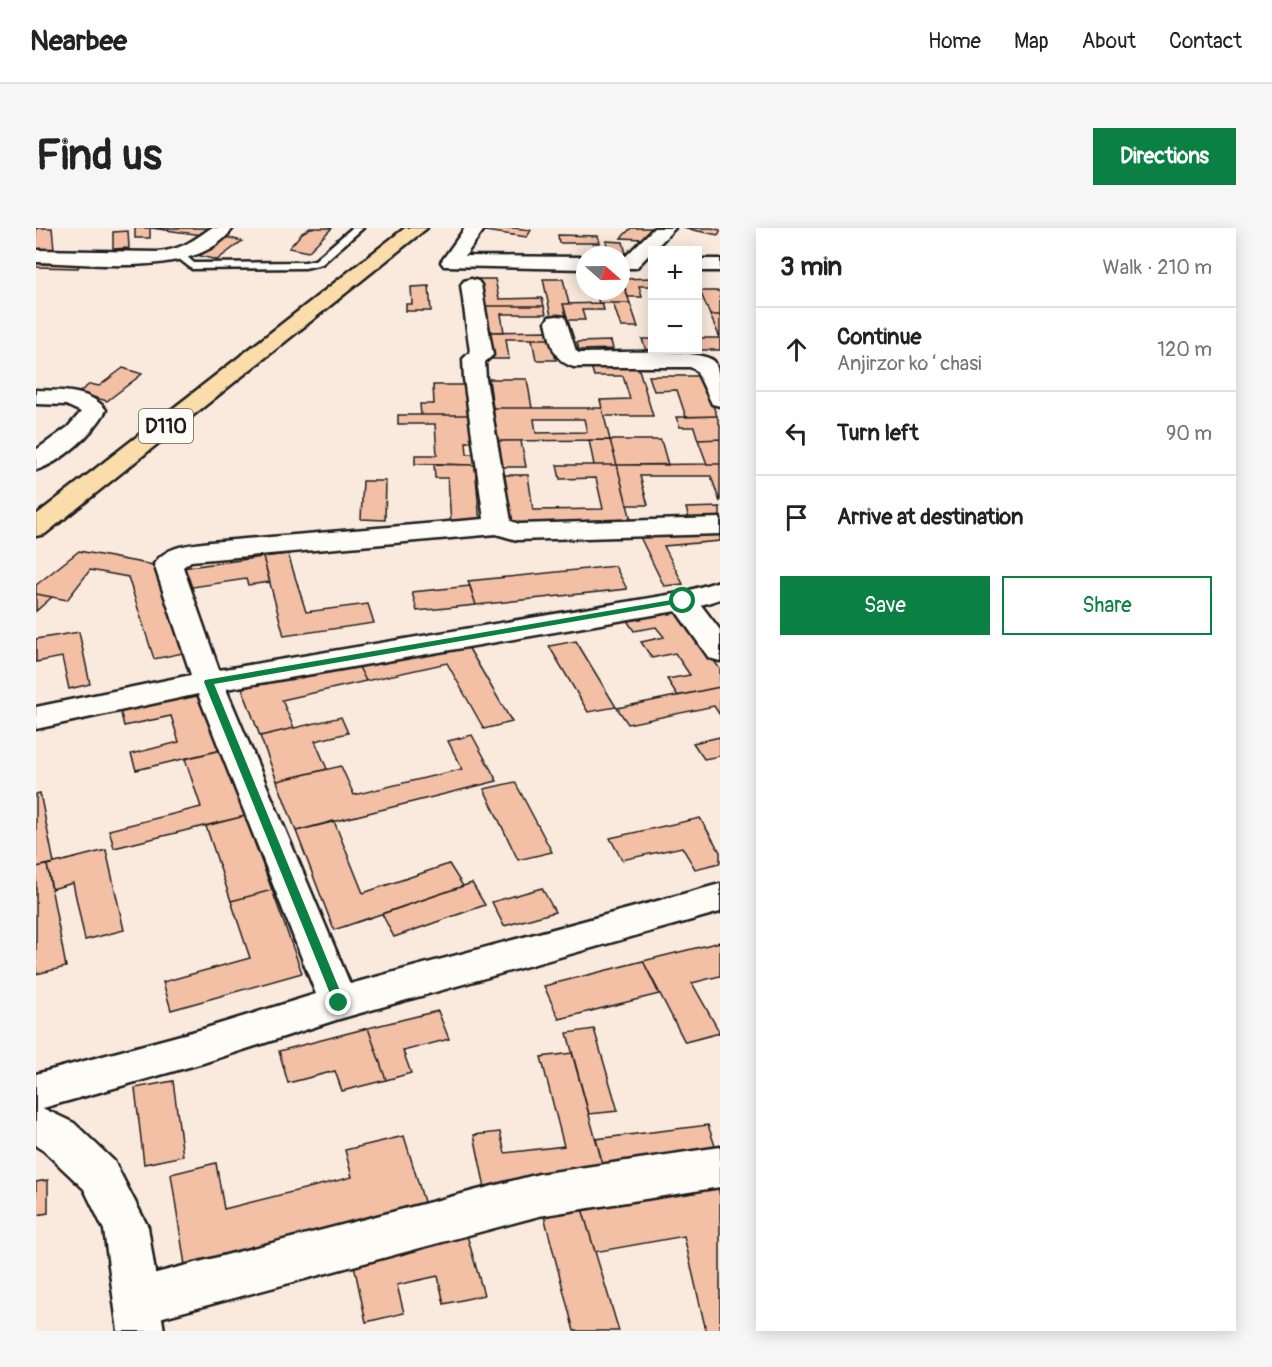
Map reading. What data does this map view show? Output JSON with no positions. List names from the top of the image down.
{
  "streets": {
    "main road": ["D110"]
  },
  "north": "right",
  "page": {
    "header": "Nearbee",
    "nav": [
      "Home",
      "Map",
      "About",
      "Contact"
    ],
    "buttons": [
      "Directions",
      ["Save", "Share"]
    ],
    "title": "Find us",
    "heading": ["3 min", "Walk · 210 m"],
    "map_buttons": ["+", "−"],
    "list": [
      ["Continue", "Anjirzor koʻchasi", "120 m"],
      ["Turn left", "90 m"],
      "Arrive at destination"
    ]
  }
}
